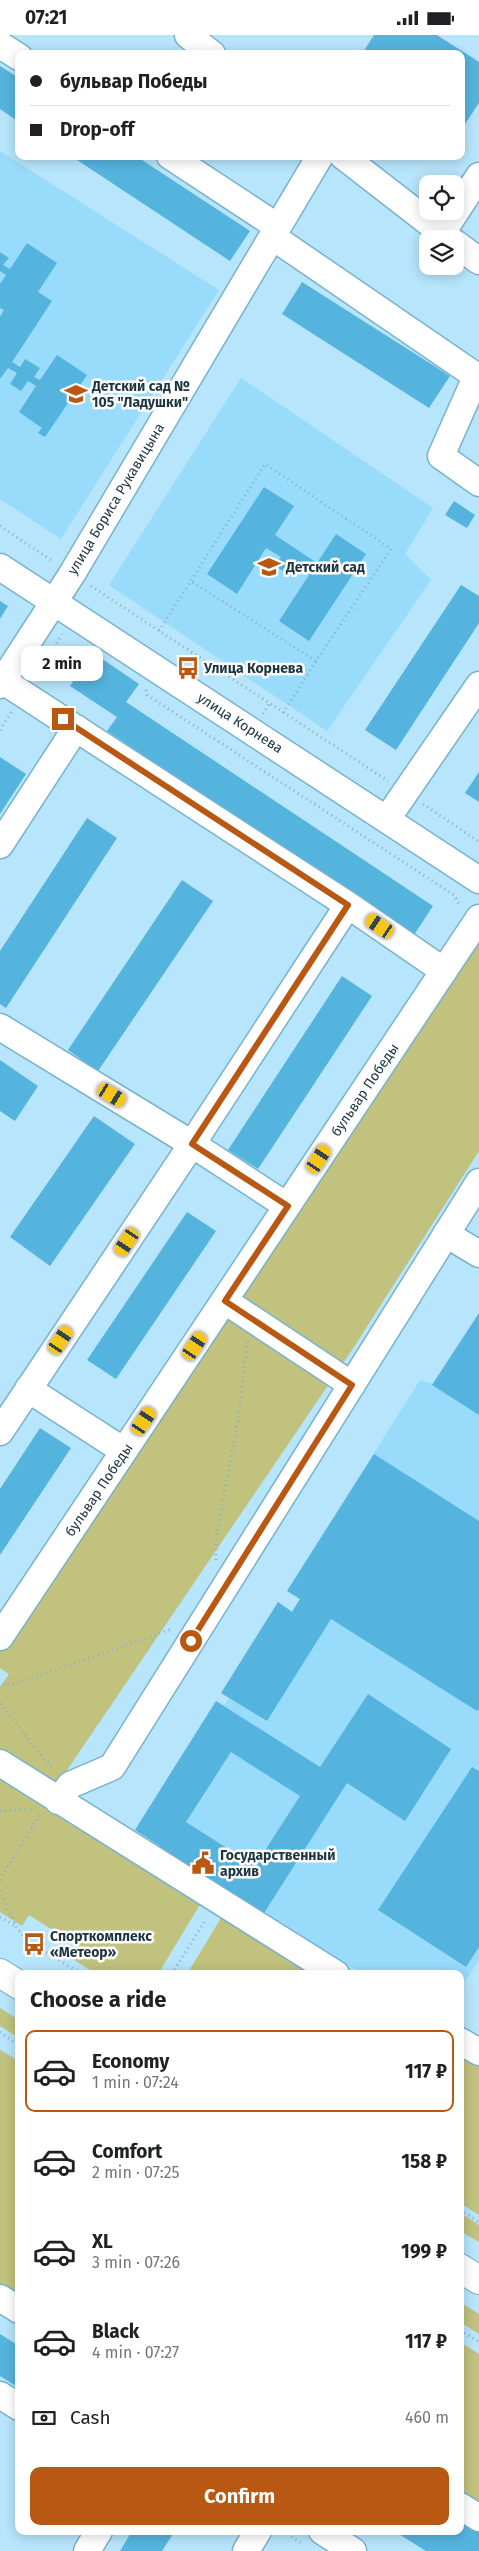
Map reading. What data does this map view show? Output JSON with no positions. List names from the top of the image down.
{
  "streets": {
    "street": ["улица Бориса Рукавицына", "улица Корнева", "бульвар Победы"]
  },
  "crossings": [
    ["улица Бориса Рукавицына", "улица Корнева"]
  ],
  "places": {
    "school or university": ["Детский сад № 105 \"Ладушки\"", "Детский сад"],
    "bus stop": ["Улица Корнева", "Спорткомплекс «Метеор»"],
    "public building": ["Государственный архив"]
  },
  "page": {
    "status": "07:21",
    "banner": ["бульвар Победы", "Drop-off"],
    "bubble": "2 min",
    "heading": "Choose a ride",
    "list": [
      {
        "name": "Economy",
        "note": "1 min · 07:24",
        "value": "117 ₽"
      },
      {
        "name": "Comfort",
        "note": "2 min · 07:25",
        "value": "158 ₽"
      },
      {
        "name": "XL",
        "note": "3 min · 07:26",
        "value": "199 ₽"
      },
      {
        "name": "Black",
        "note": "4 min · 07:27",
        "value": "117 ₽"
      }
    ],
    "pay": ["Cash", "460 m"],
    "buttons": "Confirm"
  }
}
